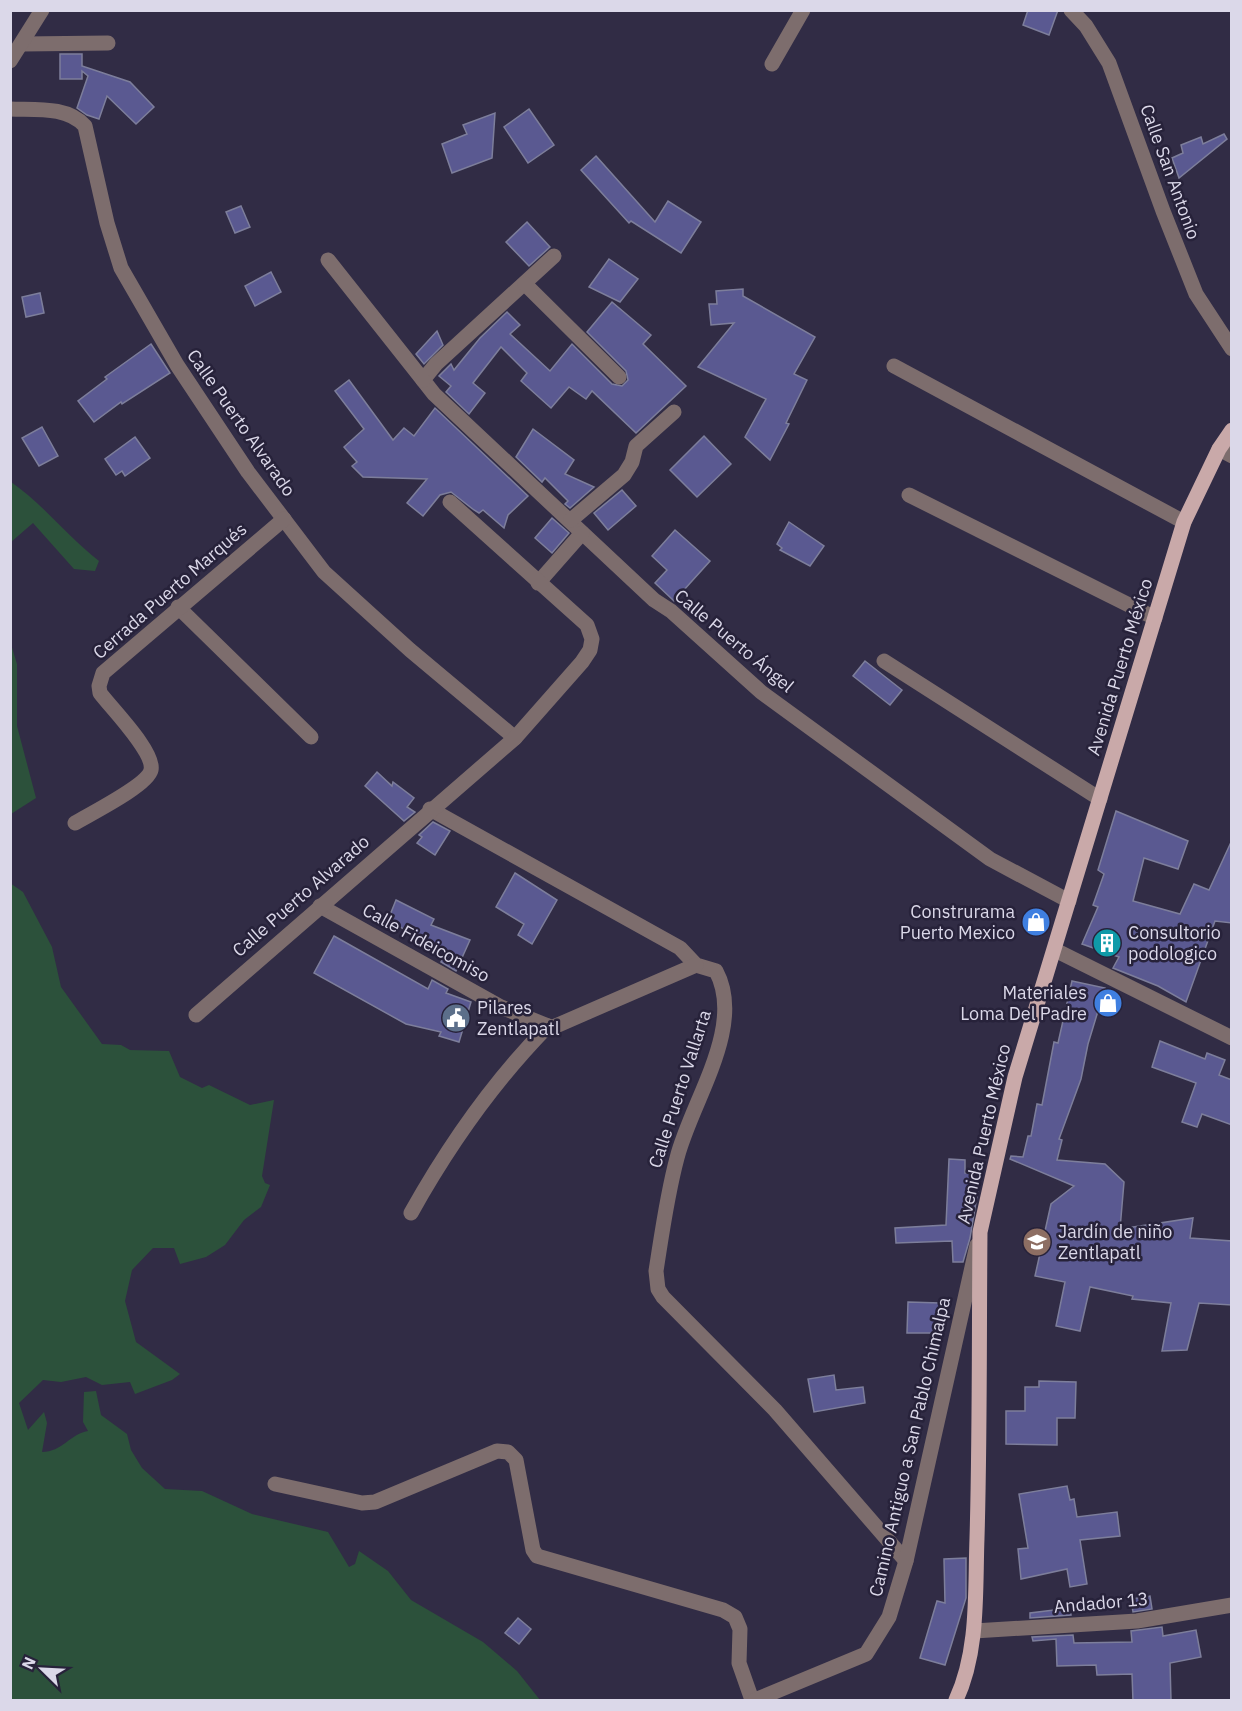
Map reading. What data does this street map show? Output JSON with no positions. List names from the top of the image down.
{
  "streets": {
    "main road": ["Avenida Puerto México"],
    "street": [
      "Calle San Antonio",
      "Calle Puerto Alvarado",
      "Cerrada Puerto Marqués",
      "Calle Puerto Ángel",
      "Calle Fideicomiso",
      "Calle Puerto Vallarta",
      "Camino Antiguo a San Pablo Chimalpa",
      "Andador 13"
    ]
  },
  "crossings": [
    ["Calle Puerto Alvarado", "Cerrada Puerto Marqués"],
    ["Calle Puerto Alvarado", "Calle Fideicomiso"],
    ["Calle Puerto Alvarado", "Calle Puerto Vallarta"],
    ["Calle Puerto Ángel", "Avenida Puerto México"],
    ["Avenida Puerto México", "Camino Antiguo a San Pablo Chimalpa"],
    ["Avenida Puerto México", "Andador 13"],
    ["Calle Puerto Vallarta", "Camino Antiguo a San Pablo Chimalpa"]
  ],
  "places": {
    "shop": ["Construrama Puerto Mexico", "Materiales Loma Del Padre"],
    "building": ["Consultorio podologico"],
    "public building": ["Pilares Zentlapatl"],
    "school or university": ["Jardín de niño Zentlapatl"]
  },
  "north": "top left"
}
